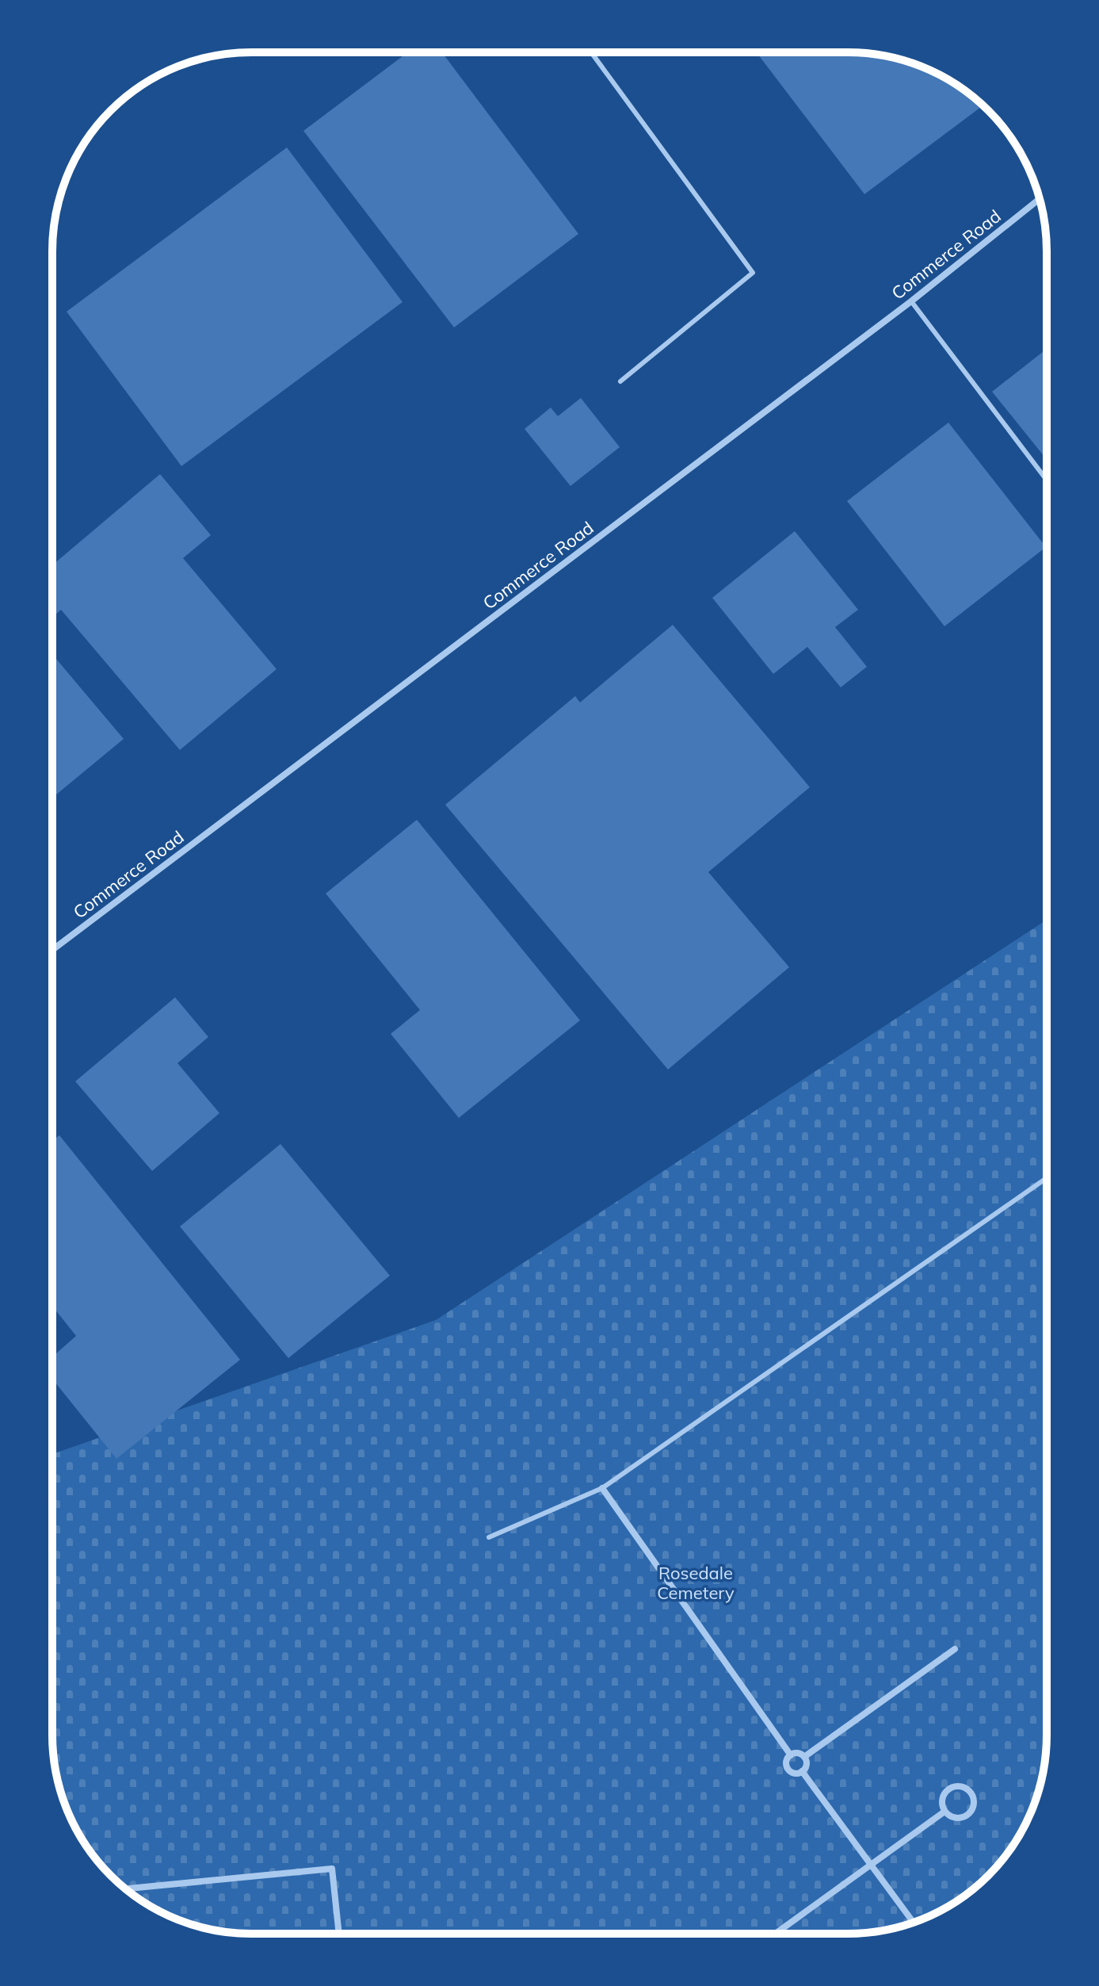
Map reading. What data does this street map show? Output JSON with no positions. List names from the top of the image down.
{
  "streets": {
    "street": ["Commerce Road"]
  },
  "parks": ["Rosedale Cemetery"]
}
